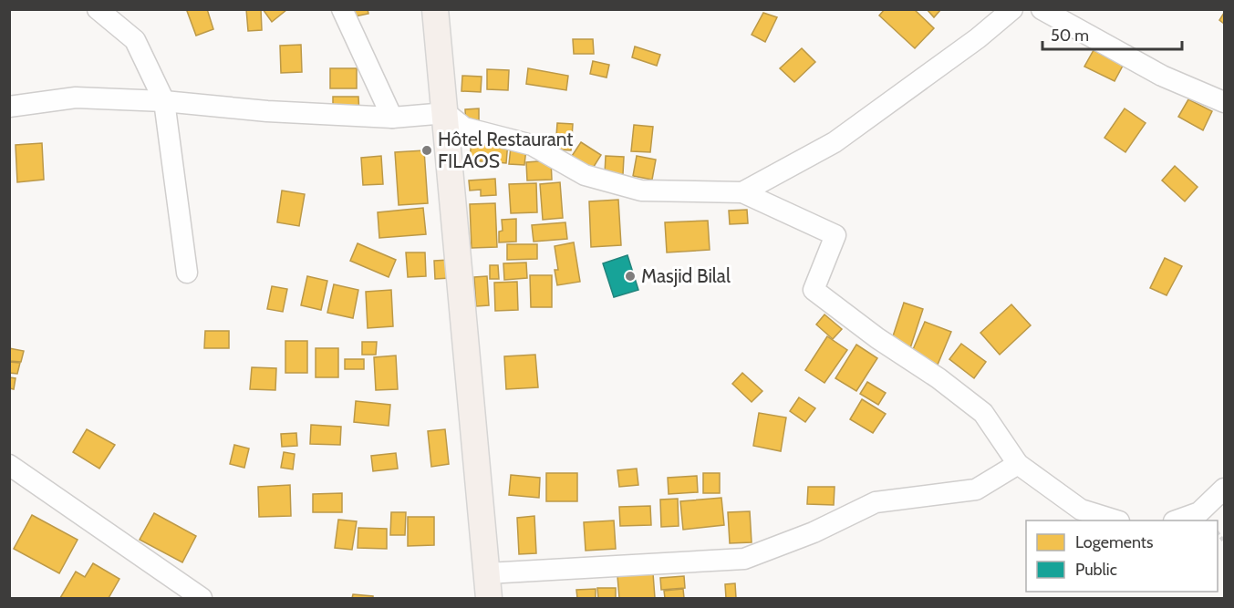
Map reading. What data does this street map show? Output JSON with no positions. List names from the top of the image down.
{
  "places": ["Hôtel Restaurant FILAOS", "Masjid Bilal"],
  "legend": ["Logements", "Public"],
  "scale_bar": "50 m"
}
